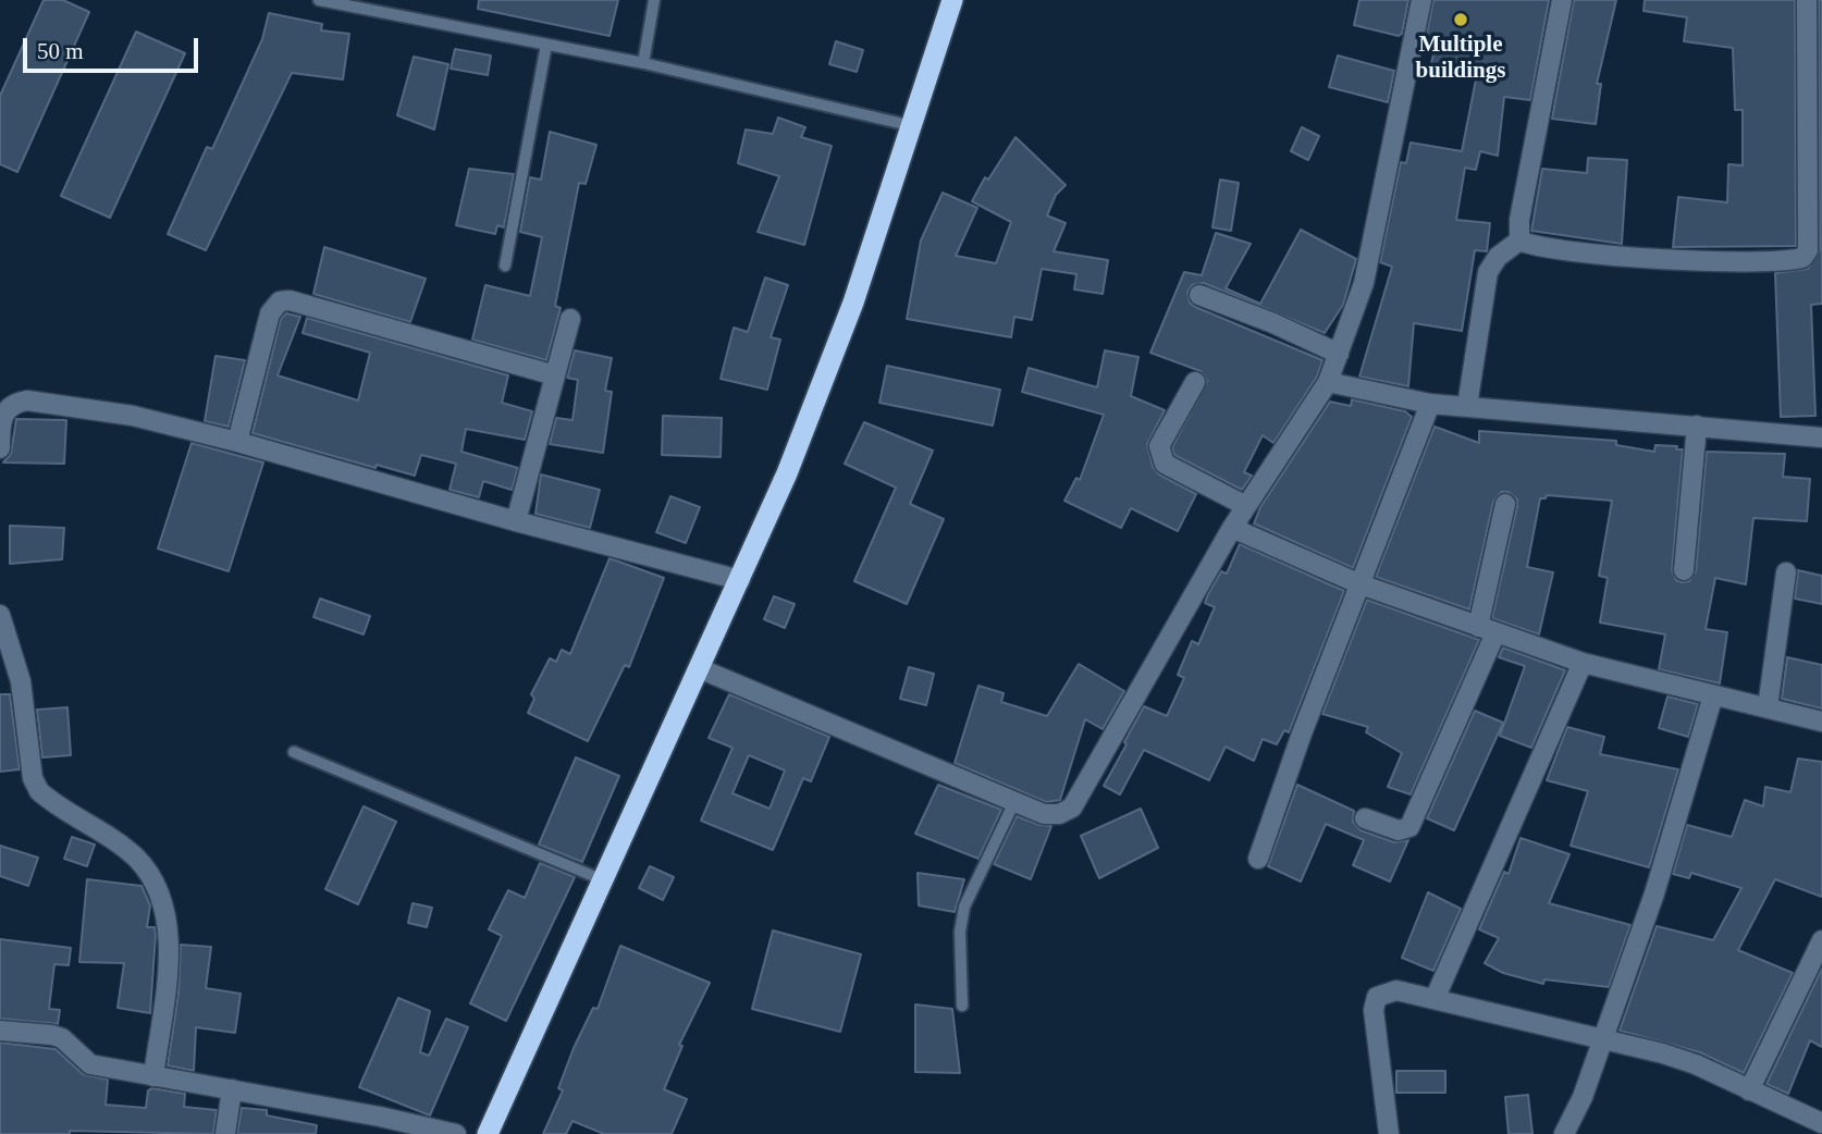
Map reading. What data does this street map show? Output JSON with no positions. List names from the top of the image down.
{
  "places": ["Multiple buildings"],
  "scale_bar": "50 m"
}
